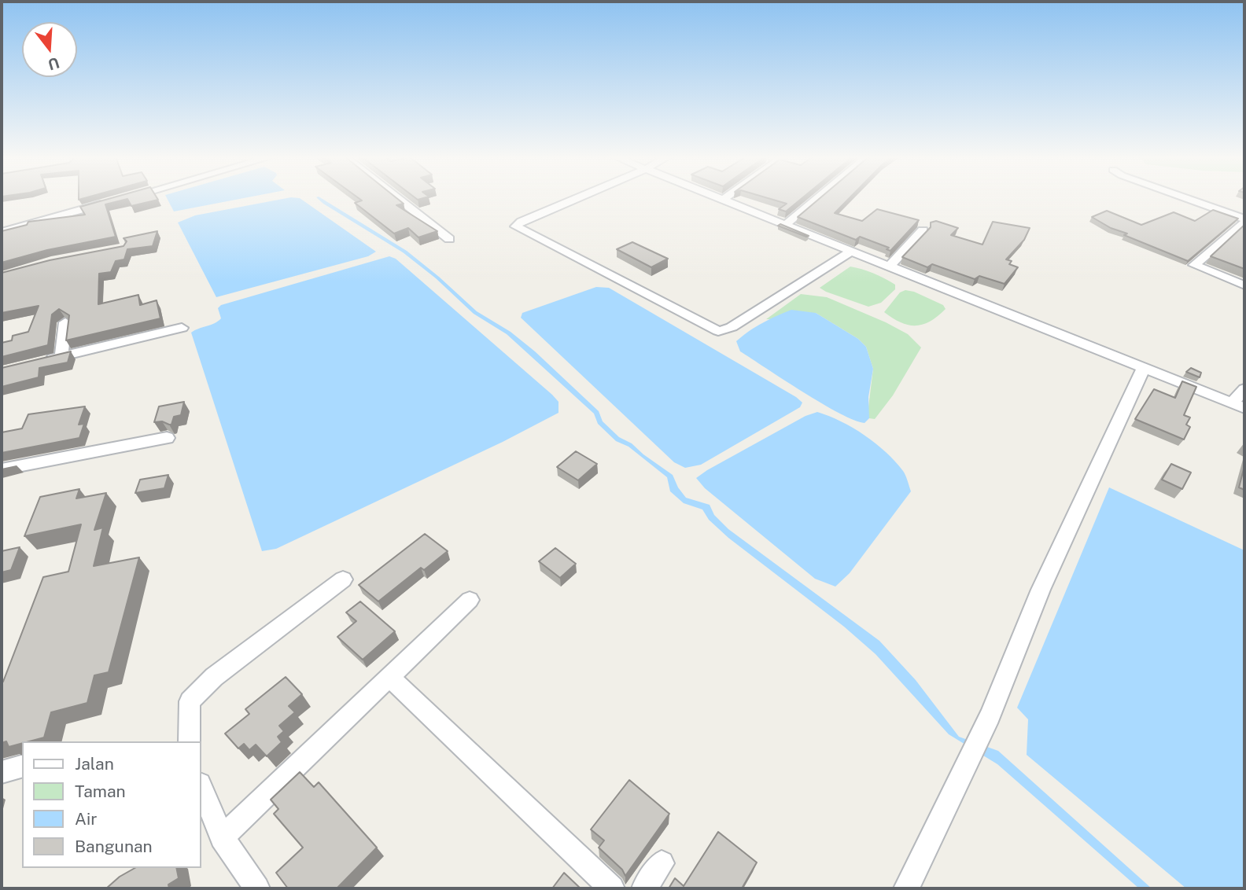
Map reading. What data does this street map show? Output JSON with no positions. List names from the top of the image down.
{
  "legend": [
    "Jalan",
    "Taman",
    "Air",
    "Bangunan"
  ],
  "north": "bottom"
}
